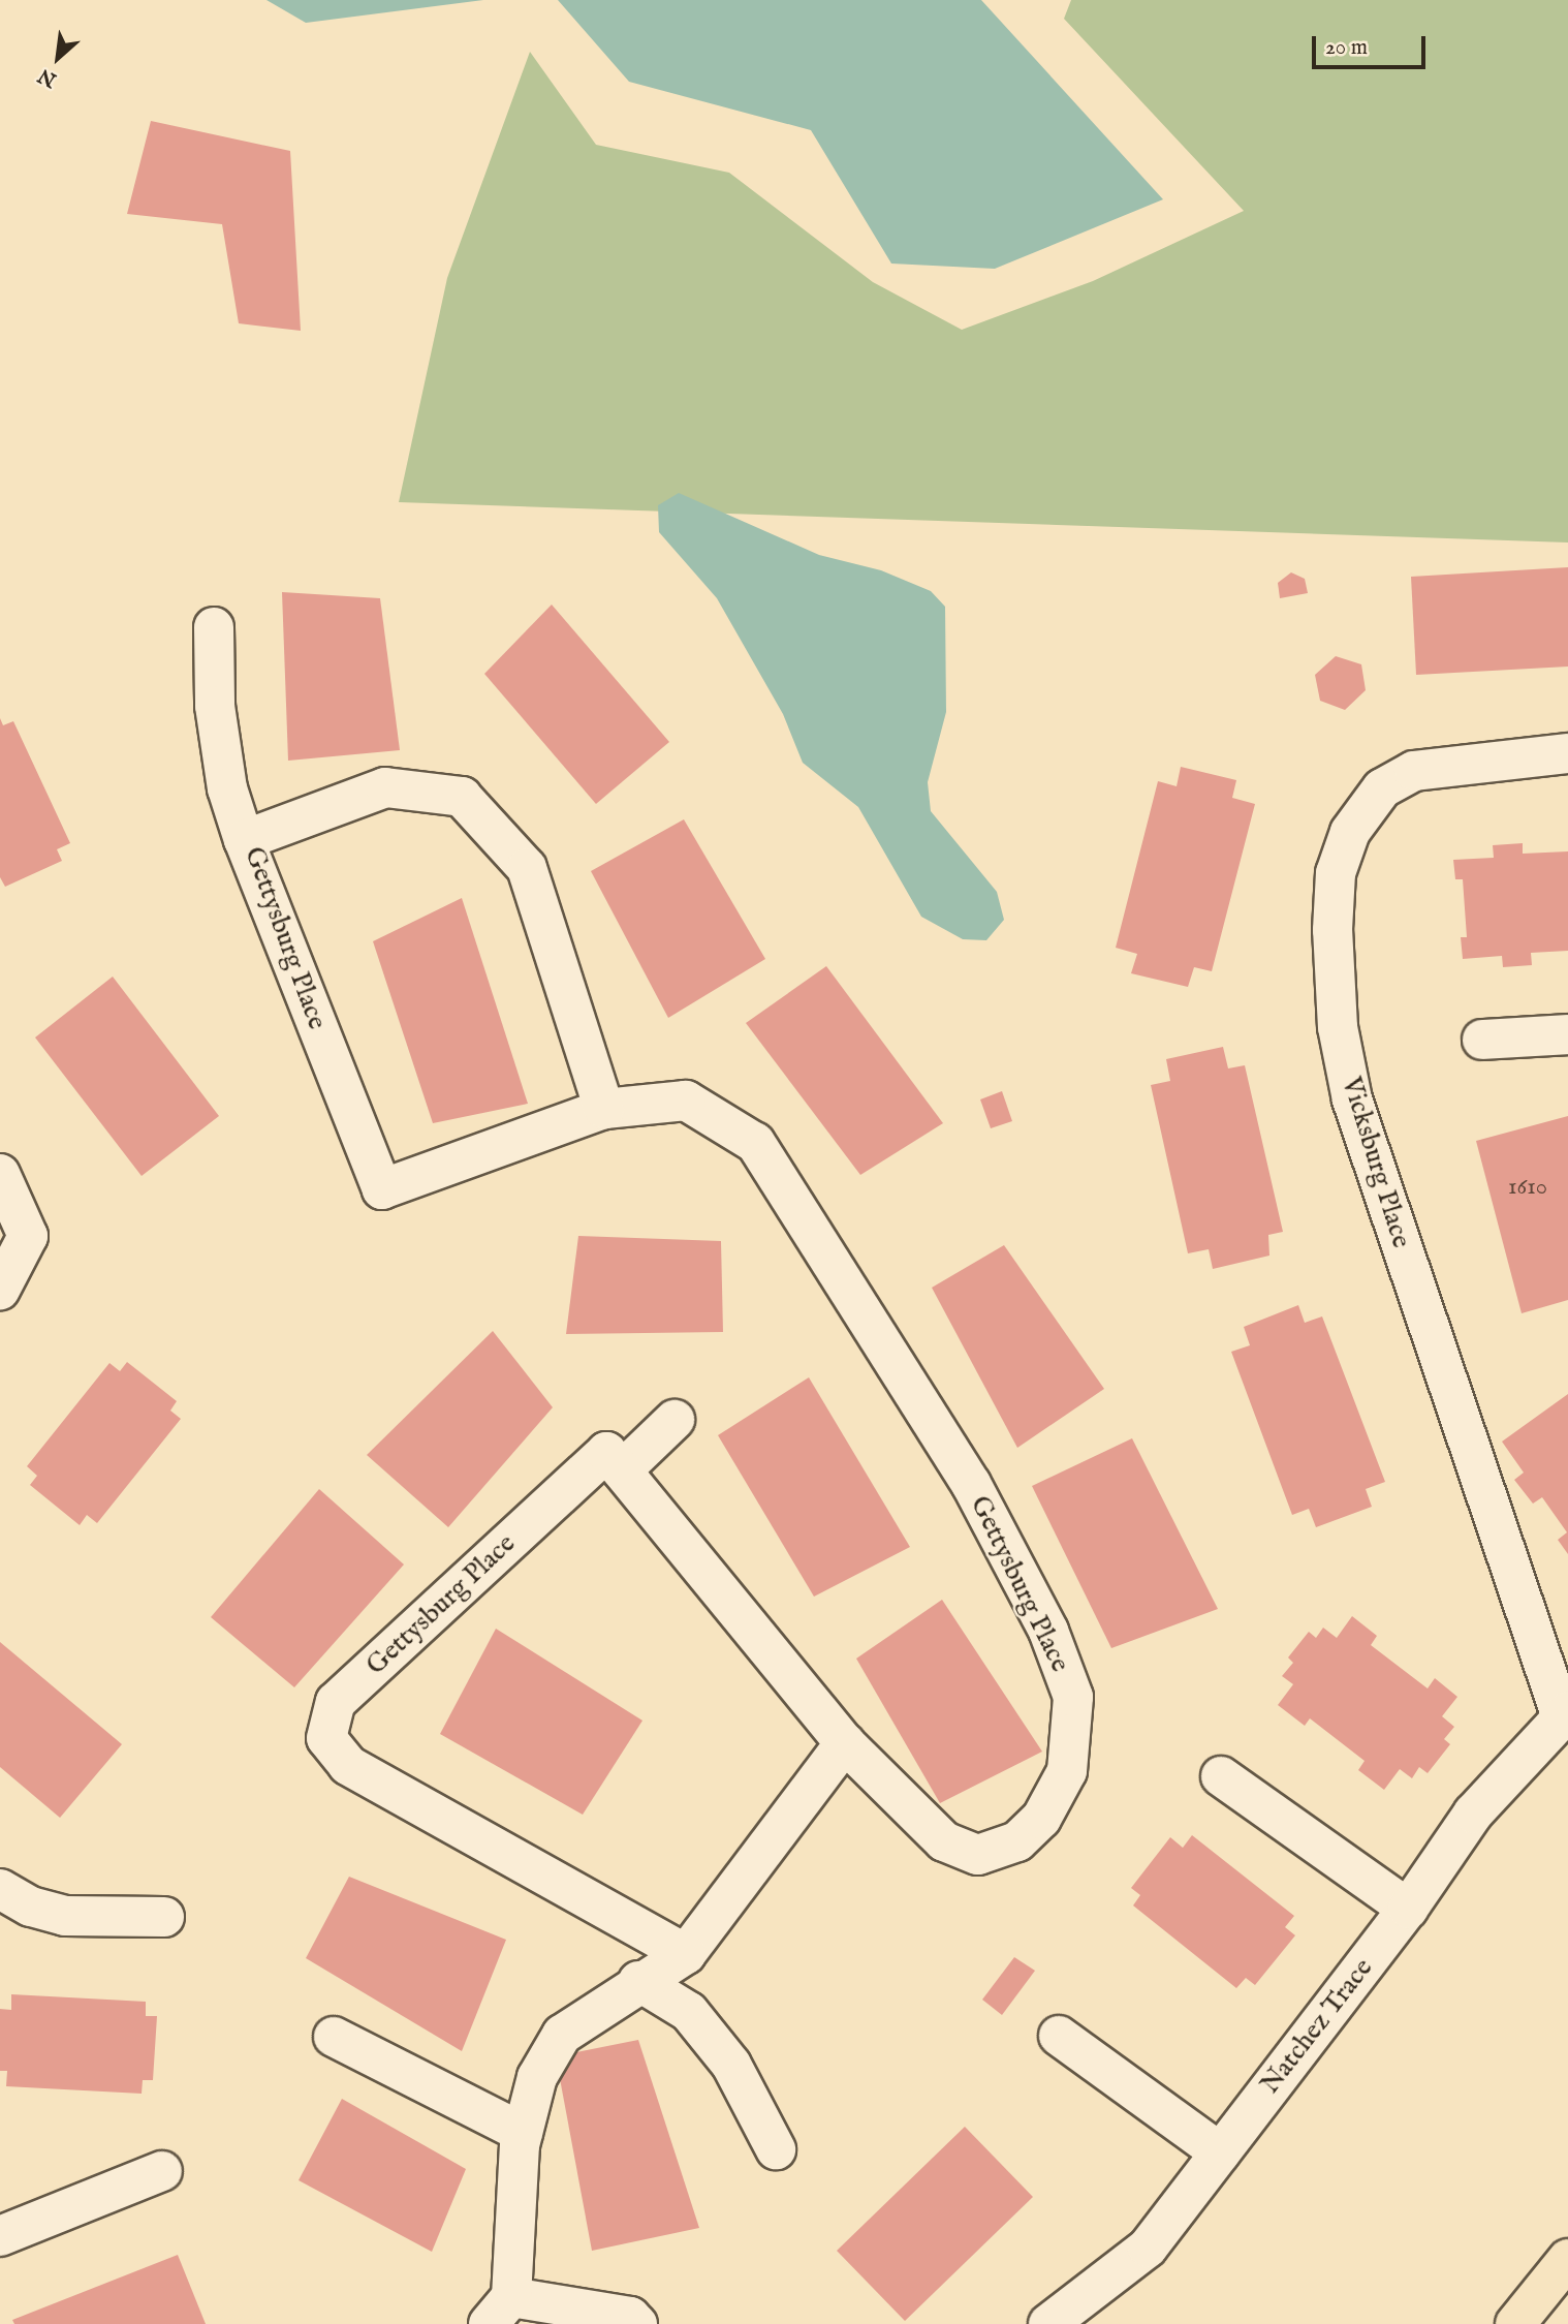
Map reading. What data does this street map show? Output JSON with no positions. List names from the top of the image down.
{
  "streets": {
    "street": ["Gettysburg Place", "Vicksburg Place", "Natchez Trace"]
  },
  "crossings": [
    ["Vicksburg Place", "Natchez Trace"]
  ],
  "house_numbers": ["1610"],
  "scale_bar": "20 m",
  "north": "bottom left"
}
